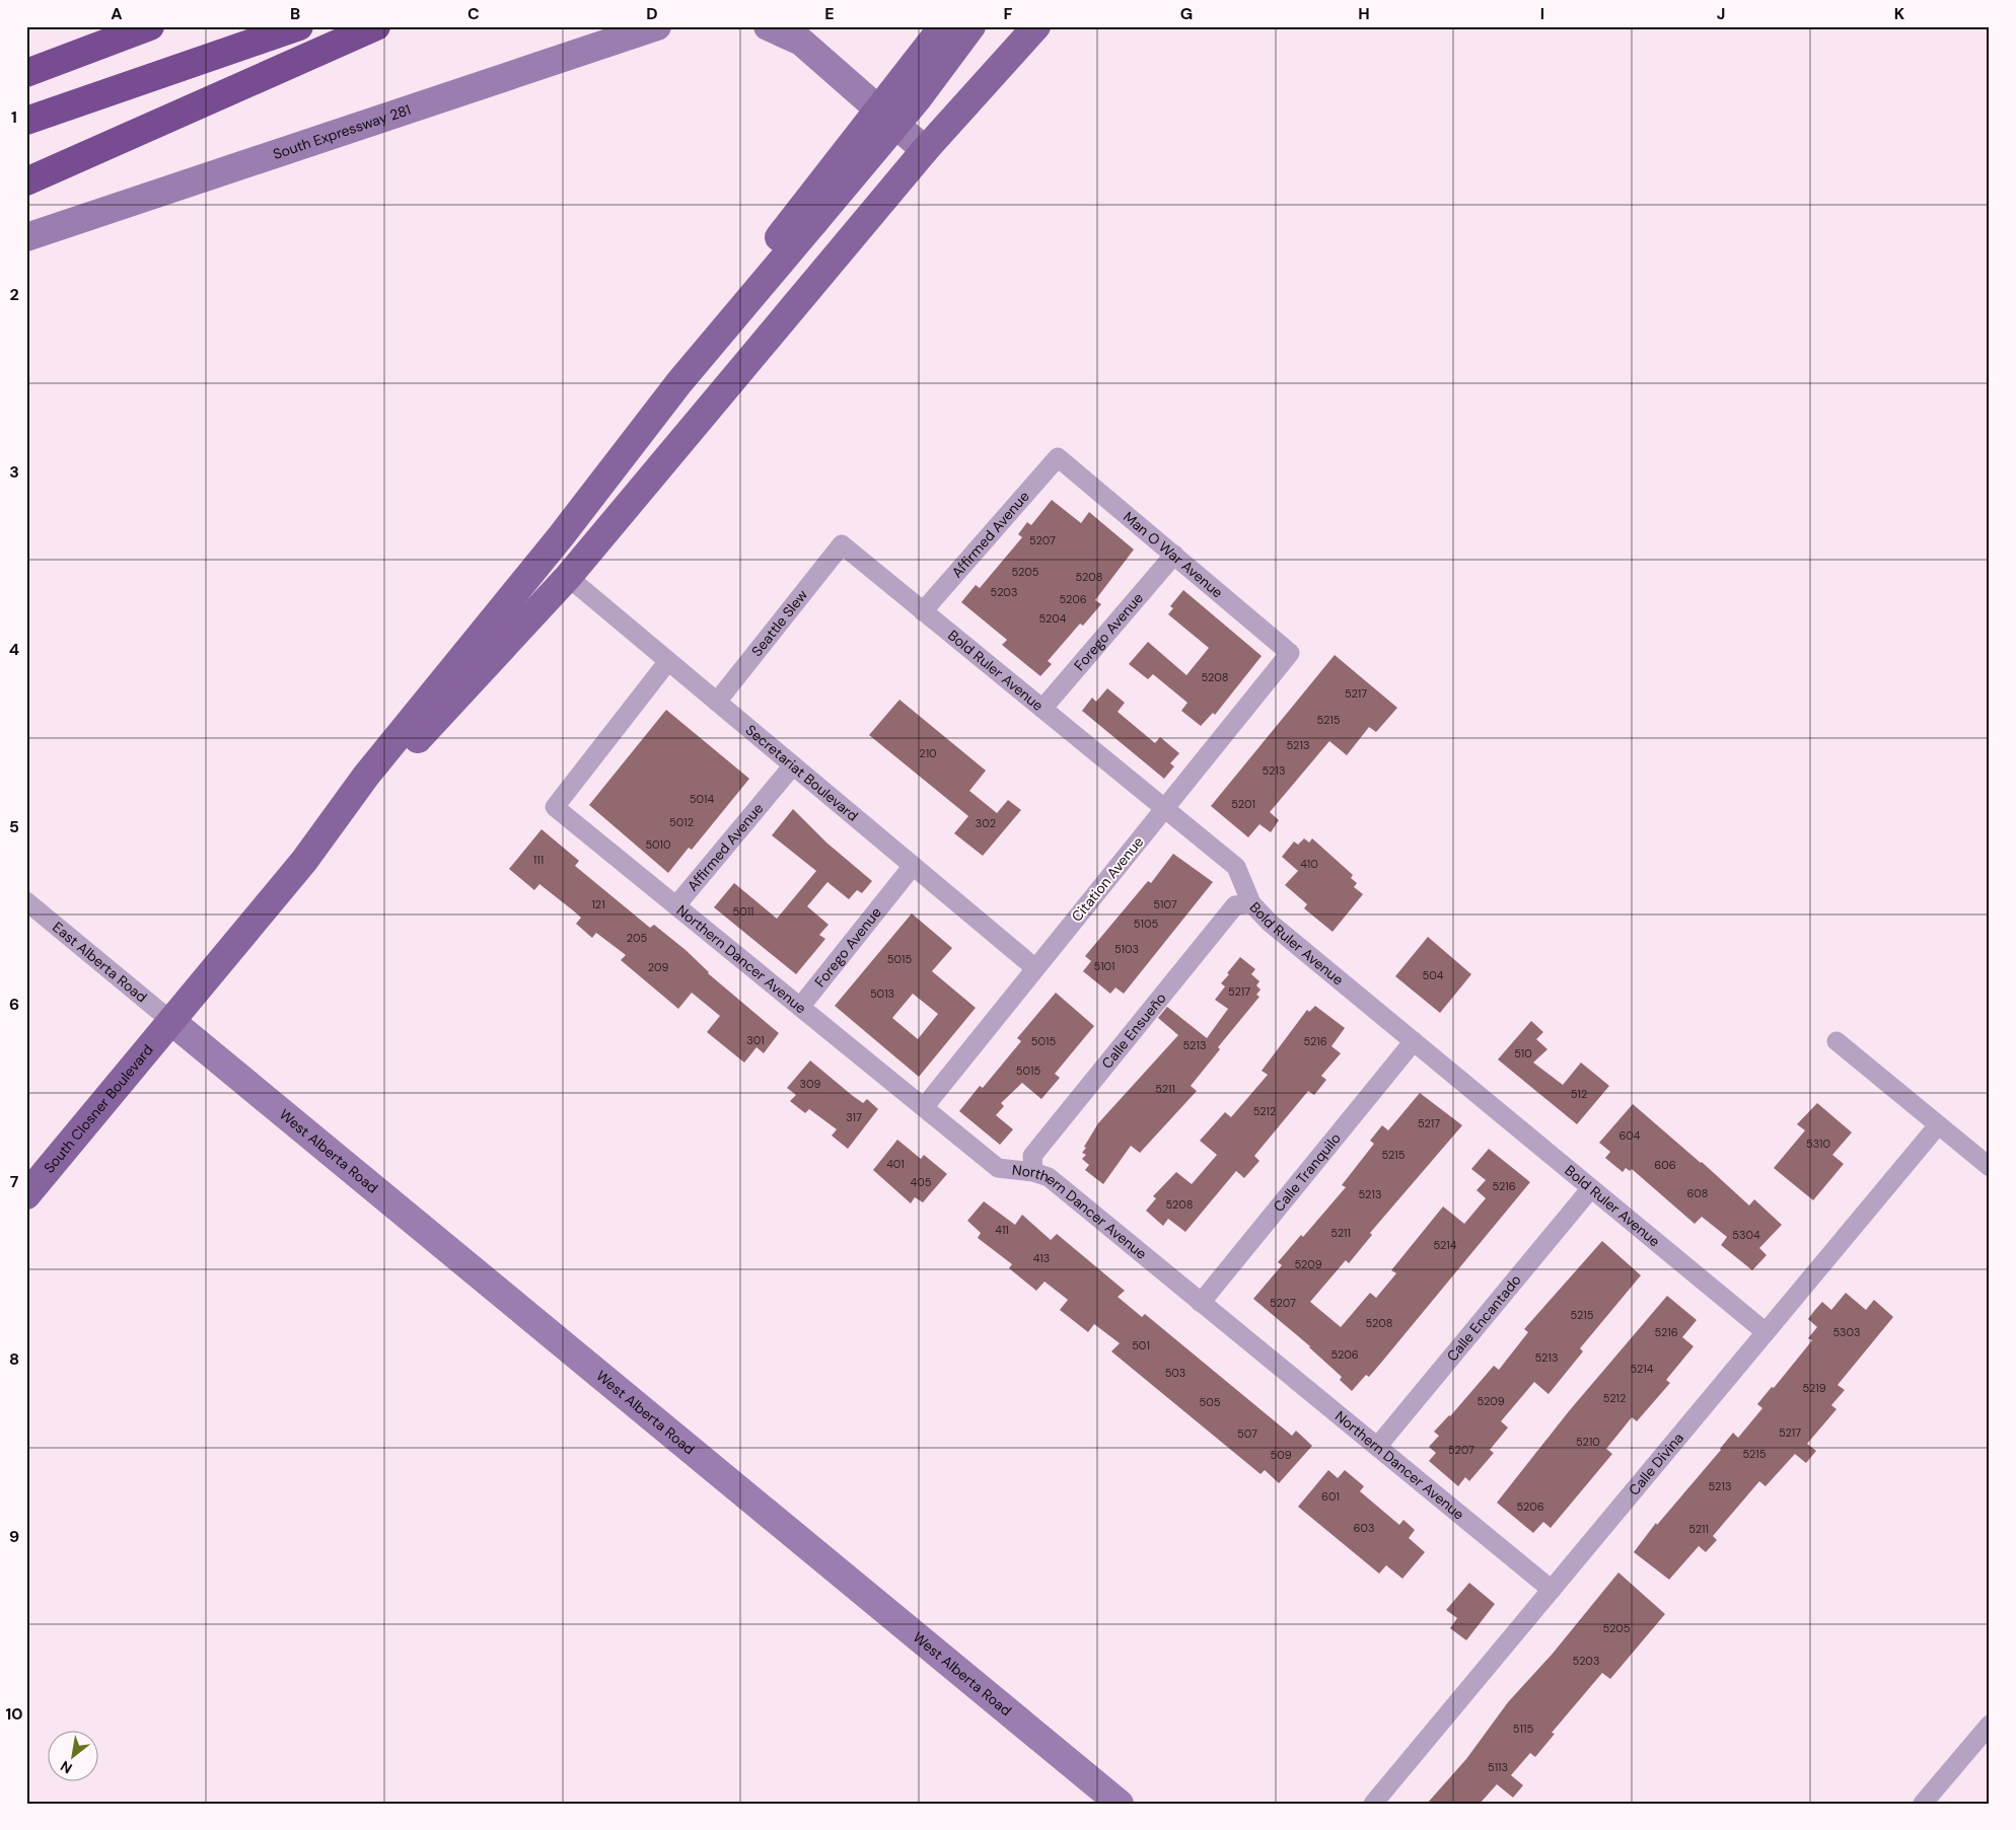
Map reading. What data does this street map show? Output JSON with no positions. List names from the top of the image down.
{
  "streets": {
    "main road": ["South Closner Boulevard"],
    "street": [
      "South Expressway 281",
      "Affirmed Avenue",
      "Man O War Avenue",
      "Seattle Slew",
      "Forego Avenue",
      "Bold Ruler Avenue",
      "Secretariat Boulevard",
      "Citation Avenue",
      "Northern Dancer Avenue",
      "East Alberta Road",
      "Calle Ensueño",
      "West Alberta Road",
      "Calle Tranquilo",
      "Calle Encantado",
      "Calle Divina"
    ]
  },
  "crossings": [
    ["Affirmed Avenue", "Man O War Avenue"],
    ["Affirmed Avenue", "Bold Ruler Avenue"],
    ["Affirmed Avenue", "Secretariat Boulevard"],
    ["Affirmed Avenue", "Northern Dancer Avenue"],
    ["Man O War Avenue", "Forego Avenue"],
    ["Man O War Avenue", "Citation Avenue"],
    ["Seattle Slew", "Bold Ruler Avenue"],
    ["Seattle Slew", "Secretariat Boulevard"],
    ["Forego Avenue", "Bold Ruler Avenue"],
    ["Forego Avenue", "Secretariat Boulevard"],
    ["Forego Avenue", "Northern Dancer Avenue"],
    ["Bold Ruler Avenue", "Citation Avenue"],
    ["Bold Ruler Avenue", "Calle Ensueño"],
    ["Bold Ruler Avenue", "Calle Tranquilo"],
    ["Bold Ruler Avenue", "Calle Encantado"],
    ["Bold Ruler Avenue", "Calle Divina"],
    ["Secretariat Boulevard", "Citation Avenue"],
    ["Secretariat Boulevard", "Northern Dancer Avenue"],
    ["Citation Avenue", "Northern Dancer Avenue"],
    ["Northern Dancer Avenue", "Calle Ensueño"],
    ["Northern Dancer Avenue", "Calle Tranquilo"],
    ["Northern Dancer Avenue", "Calle Encantado"],
    ["Northern Dancer Avenue", "Calle Divina"],
    ["East Alberta Road", "South Closner Boulevard"],
    ["East Alberta Road", "West Alberta Road"],
    ["South Closner Boulevard", "West Alberta Road"]
  ],
  "house_numbers": [
    "5207",
    "5205",
    "5208",
    "5203",
    "5206",
    "5204",
    "5208",
    "5217",
    "5215",
    "5213",
    "210",
    "5213",
    "5014",
    "5201",
    "5012",
    "302",
    "5010",
    "111",
    "410",
    "121",
    "5107",
    "5011",
    "5105",
    "205",
    "5103",
    "5015",
    "5101",
    "209",
    "504",
    "5217",
    "5013",
    "301",
    "5015",
    "5216",
    "5213",
    "510",
    "5015",
    "309",
    "5211",
    "512",
    "5212",
    "317",
    "5217",
    "604",
    "5310",
    "5215",
    "401",
    "606",
    "405",
    "5216",
    "608",
    "5213",
    "5208",
    "411",
    "5211",
    "5304",
    "5214",
    "413",
    "5209",
    "5207",
    "5215",
    "5208",
    "5216",
    "5303",
    "501",
    "5206",
    "5213",
    "5214",
    "503",
    "5219",
    "5212",
    "5209",
    "505",
    "5217",
    "507",
    "5210",
    "5207",
    "5215",
    "509",
    "5213",
    "601",
    "5206",
    "603",
    "5211",
    "5205",
    "5203",
    "5115",
    "5113"
  ],
  "north": "bottom left",
  "grid": {
    "columns": [
      "A",
      "B",
      "C",
      "D",
      "E",
      "F",
      "G",
      "H",
      "I",
      "J",
      "K"
    ],
    "rows": [
      "1",
      "2",
      "3",
      "4",
      "5",
      "6",
      "7",
      "8",
      "9",
      "10"
    ]
  }
}
